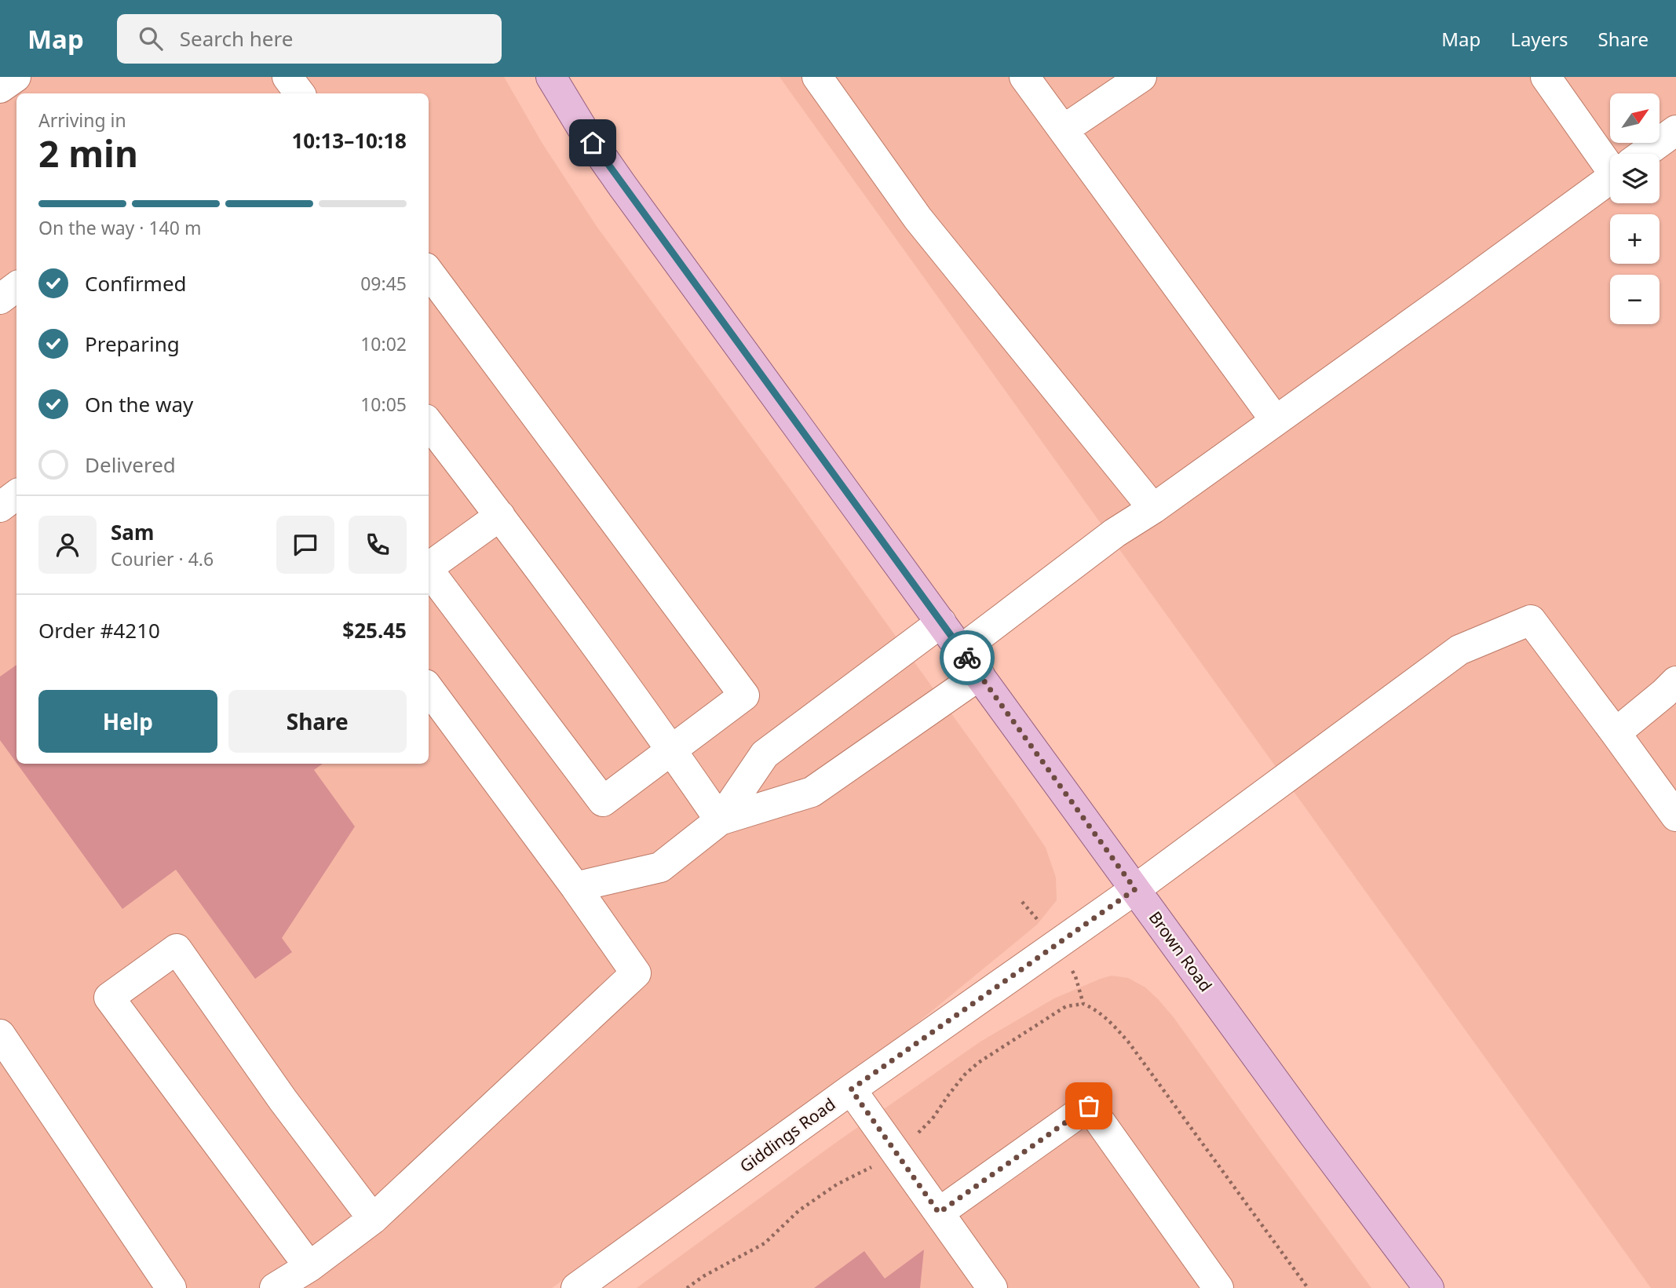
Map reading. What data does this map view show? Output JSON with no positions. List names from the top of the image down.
{
  "streets": {
    "main road": ["Brown Road"],
    "street": ["Giddings Road"]
  },
  "crossings": [
    ["Brown Road", "Giddings Road"]
  ],
  "north": "top right",
  "page": {
    "header": "Map",
    "search": "Search here",
    "nav": ["Map", "Layers", "Share"],
    "map_buttons": ["+", "−"],
    "heading": ["2 min", "Arriving in", "10:13–10:18"],
    "panel": [
      "Sam",
      "Courier · 4.6",
      "Order #4210",
      "$25.45"
    ],
    "bar": "On the way · 140 m",
    "list": [
      ["Confirmed", "09:45"],
      ["Preparing", "10:02"],
      ["On the way", "10:05"],
      "Delivered"
    ],
    "buttons": ["Help", "Share"]
  }
}
